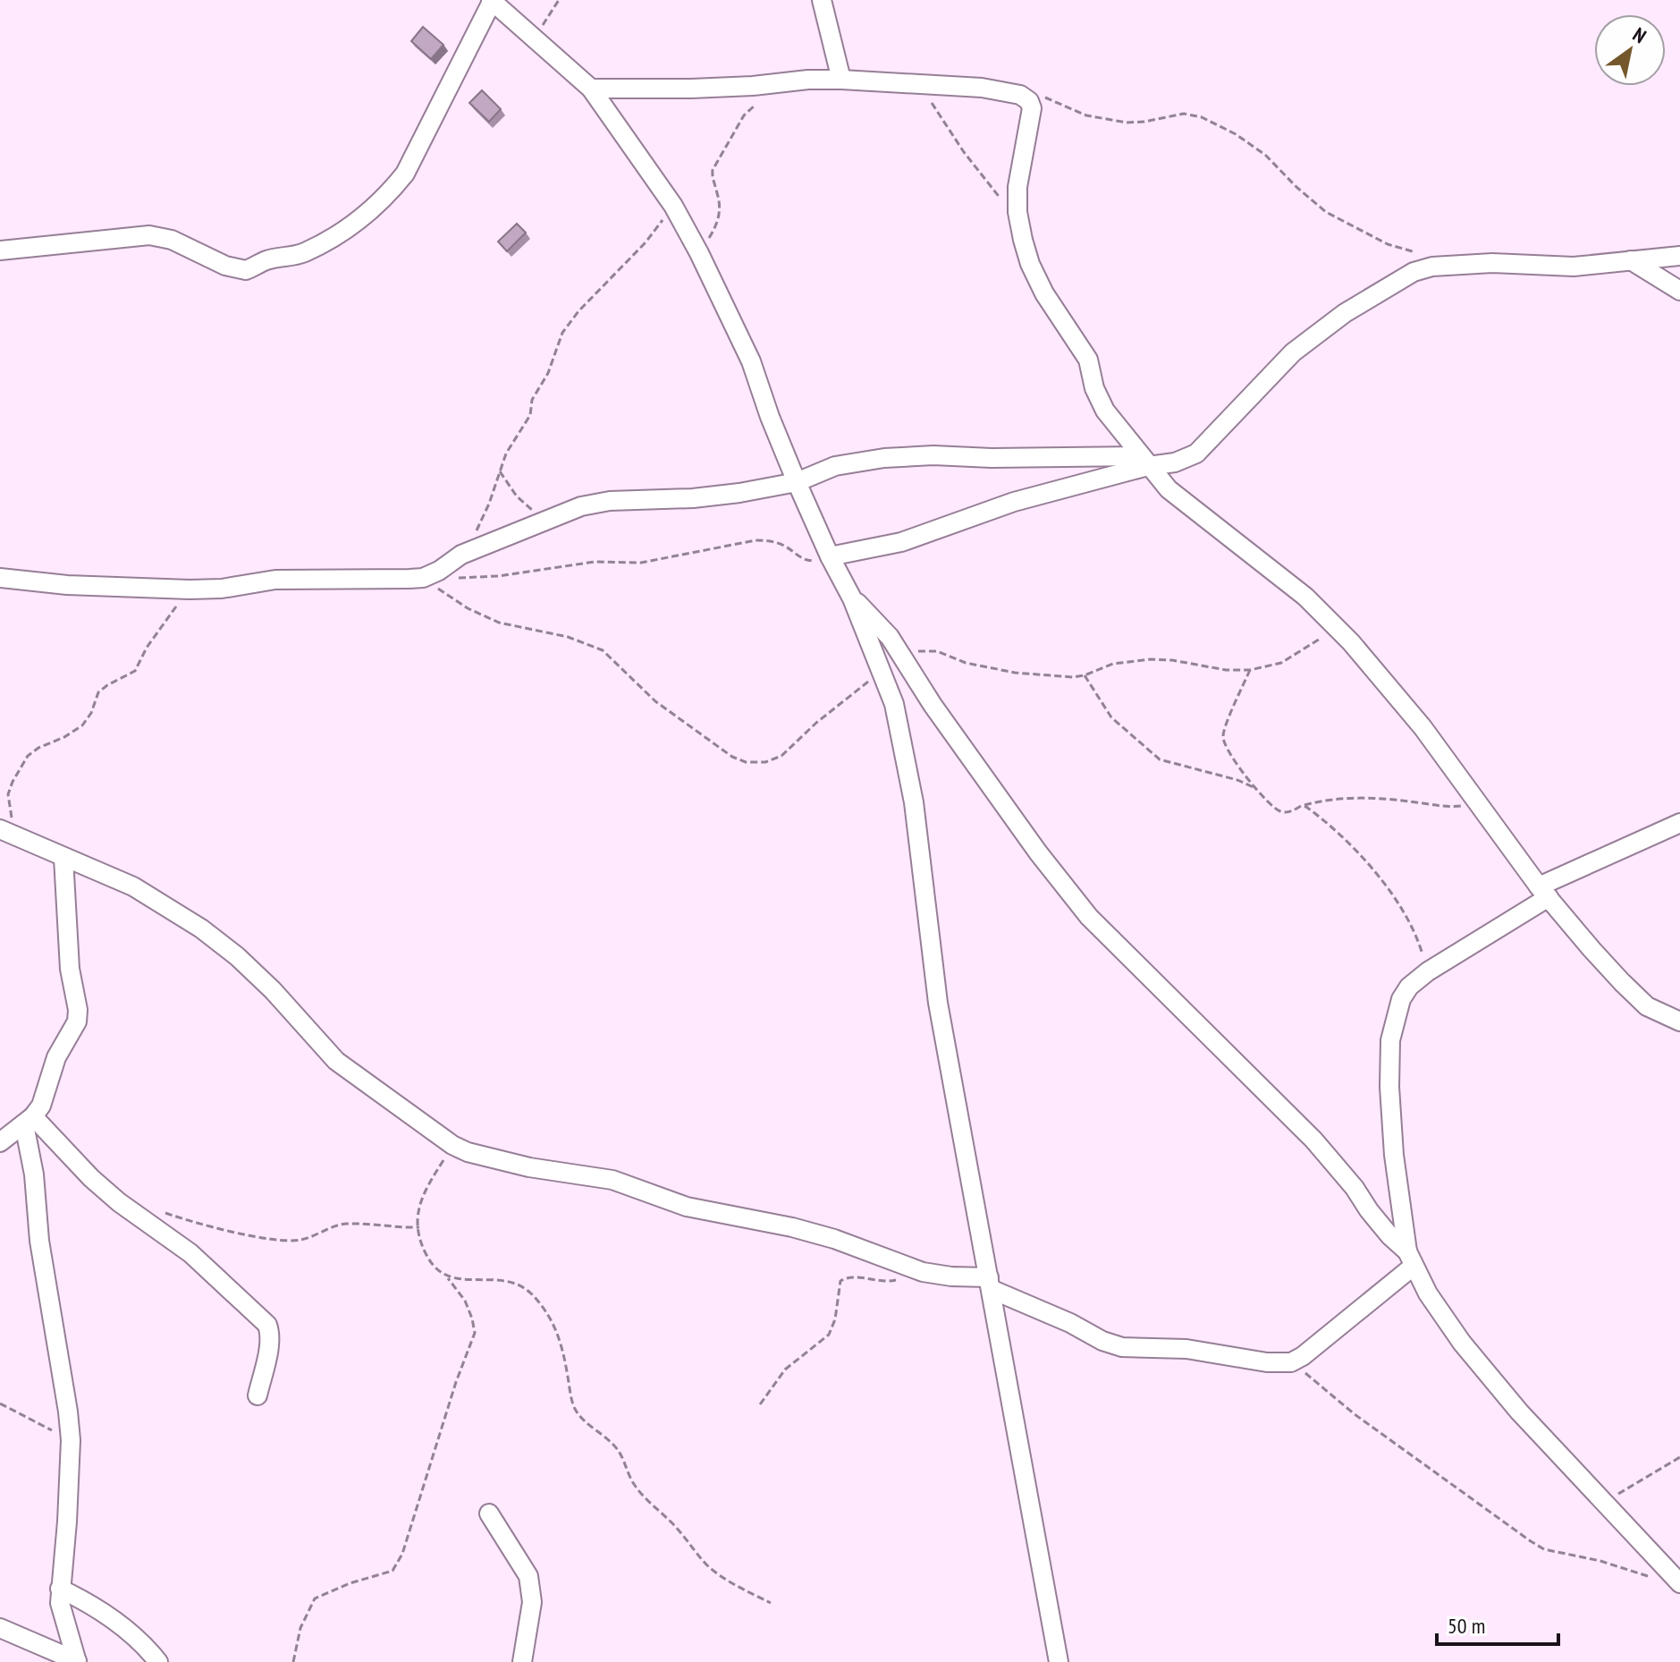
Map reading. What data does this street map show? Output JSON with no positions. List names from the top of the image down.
{
  "scale_bar": "50 m",
  "north": "top right"
}
